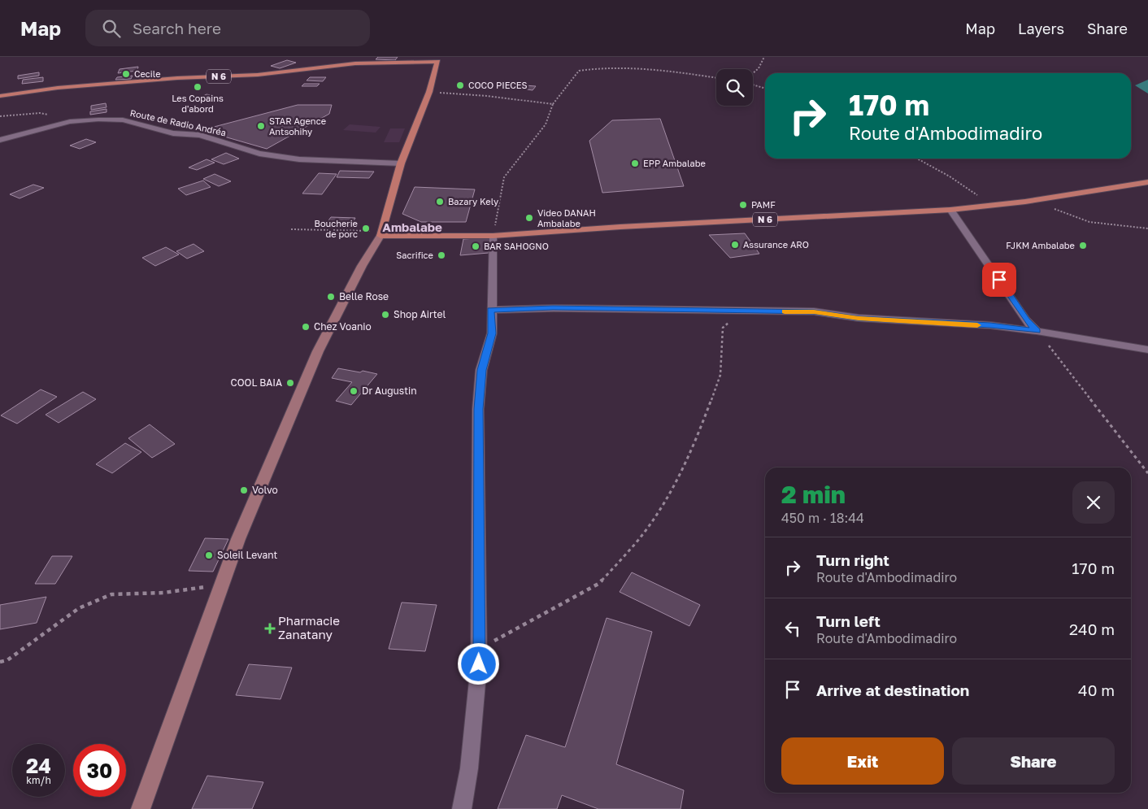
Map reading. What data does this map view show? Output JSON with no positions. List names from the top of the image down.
{
  "streets": {
    "main road": ["N 6"],
    "street": ["Route de Radio Andréa"]
  },
  "crossings": [
    ["N 6", "Route de Radio Andréa"]
  ],
  "districts": ["Ambalabe"],
  "places": {
    "other": [
      "Cecile",
      "COCO PIECES",
      "Les Copains d'abord",
      "STAR Agence Antsohihy",
      "EPP Ambalabe",
      "Bazary Kely",
      "PAMF",
      "Video DANAH Ambalabe",
      "Boucherie de porc",
      "Assurance ARO",
      "FJKM Ambalabe",
      "BAR SAHOGNO",
      "Sacrifice",
      "Belle Rose",
      "Shop Airtel",
      "Chez Voanio",
      "COOL BAIA",
      "Dr Augustin",
      "Volvo",
      "Soleil Levant"
    ],
    "health": ["Pharmacie Zanatany"]
  },
  "page": {
    "header": "Map",
    "search": "Search here",
    "nav": ["Map", "Layers", "Share"],
    "turn": ["170 m", "Route d'Ambodimadiro"],
    "heading": ["2 min", "450 m · 18:44"],
    "list": [
      {
        "name": "Turn right",
        "note": "Route d'Ambodimadiro",
        "value": "170 m"
      },
      {
        "name": "Turn left",
        "note": "Route d'Ambodimadiro",
        "value": "240 m"
      },
      {
        "name": "Arrive at destination",
        "value": "40 m"
      }
    ],
    "buttons": ["Exit", "Share"],
    "speed": "24 km/h",
    "limit": "30"
  }
}
